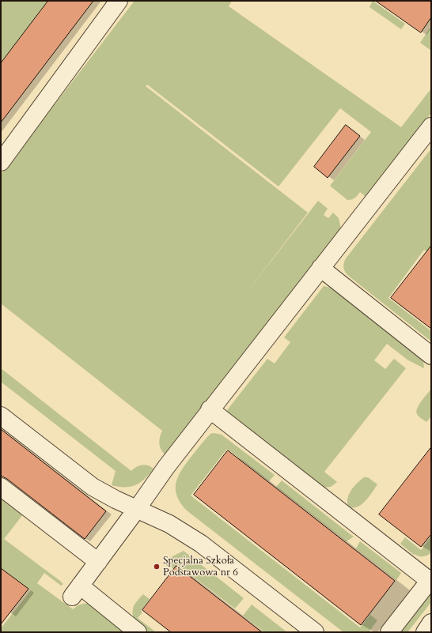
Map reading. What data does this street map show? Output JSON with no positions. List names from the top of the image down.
{
  "places": ["Specjalna Szkoła Podstawowa nr 6"]
}
